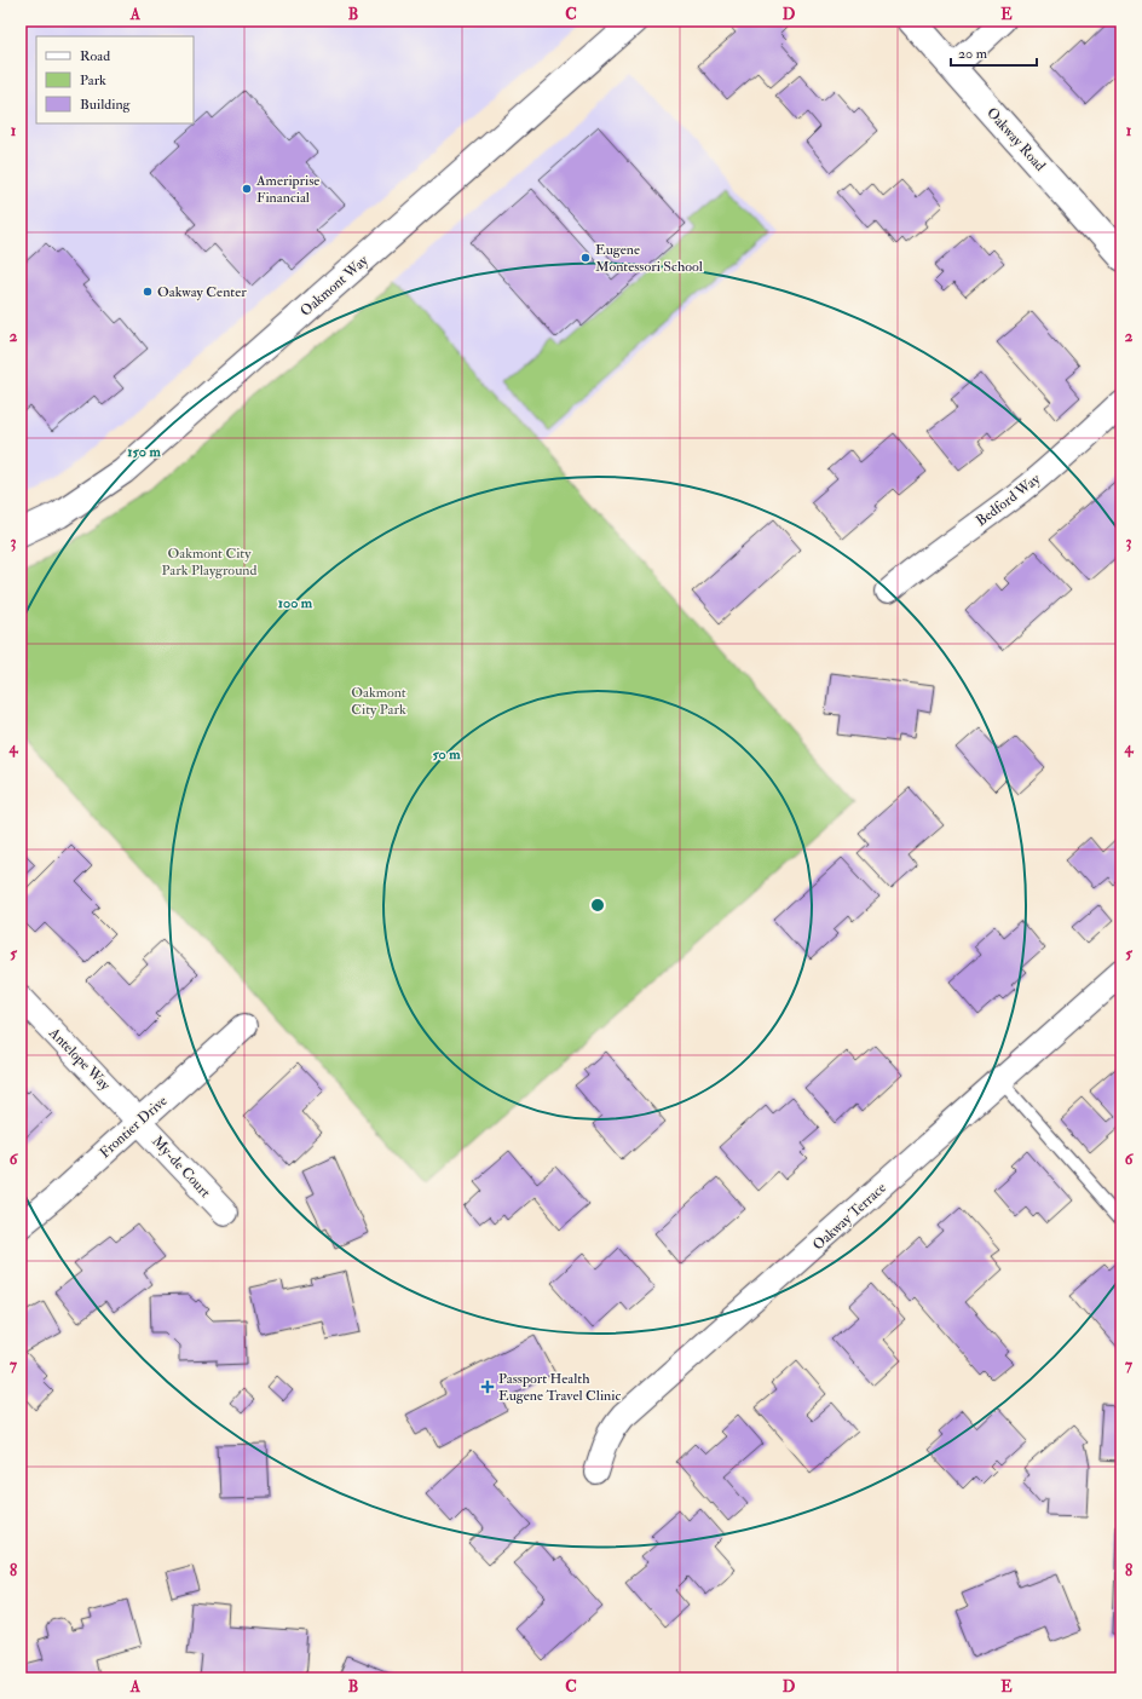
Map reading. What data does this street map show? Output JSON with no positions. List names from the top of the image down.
{
  "streets": {
    "street": [
      "Oakway Road",
      "Oakmont Way",
      "Bedford Way",
      "Antelope Way",
      "Frontier Drive",
      "My-de Court",
      "Oakway Terrace"
    ]
  },
  "crossings": [
    ["Antelope Way", "Frontier Drive"],
    ["Antelope Way", "My-de Court"],
    ["Frontier Drive", "My-de Court"]
  ],
  "parks": ["Oakmont City Park Playground", "Oakmont City Park"],
  "places": {
    "other": ["Ameriprise Financial", "Eugene Montessori School", "Oakway Center"],
    "health": ["Passport Health Eugene Travel Clinic"]
  },
  "legend": ["Road", "Park", "Building"],
  "scale_bar": "20 m",
  "grid": {
    "columns": [
      "A",
      "B",
      "C",
      "D",
      "E"
    ],
    "rows": [
      "1",
      "2",
      "3",
      "4",
      "5",
      "6",
      "7",
      "8"
    ]
  },
  "rings": ["150 m", "100 m", "50 m"]
}
